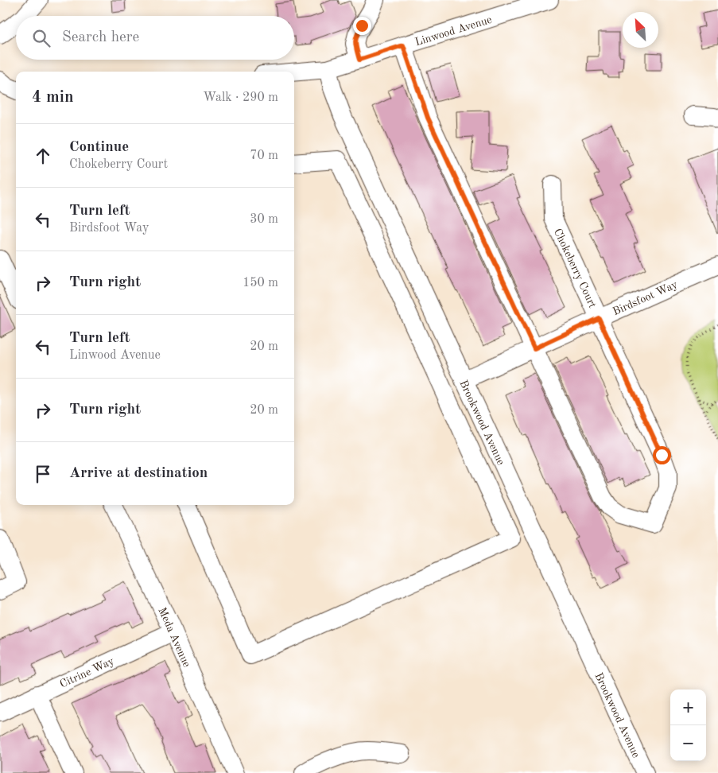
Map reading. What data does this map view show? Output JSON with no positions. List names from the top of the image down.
{
  "streets": {
    "street": [
      "Linwood Avenue",
      "Chokeberry Court",
      "Birdsfoot Way",
      "Brookwood Avenue",
      "Meda Avenue",
      "Citrine Way"
    ]
  },
  "crossings": [
    ["Linwood Avenue", "Brookwood Avenue"],
    ["Chokeberry Court", "Birdsfoot Way"],
    ["Birdsfoot Way", "Brookwood Avenue"],
    ["Meda Avenue", "Citrine Way"]
  ],
  "north": "top left",
  "page": {
    "search": "Search here",
    "heading": ["4 min", "Walk · 290 m"],
    "list": [
      ["Continue", "Chokeberry Court", "70 m"],
      ["Turn left", "Birdsfoot Way", "30 m"],
      ["Turn right", "150 m"],
      ["Turn left", "Linwood Avenue", "20 m"],
      ["Turn right", "20 m"],
      "Arrive at destination"
    ],
    "map_buttons": ["+", "−"]
  }
}
